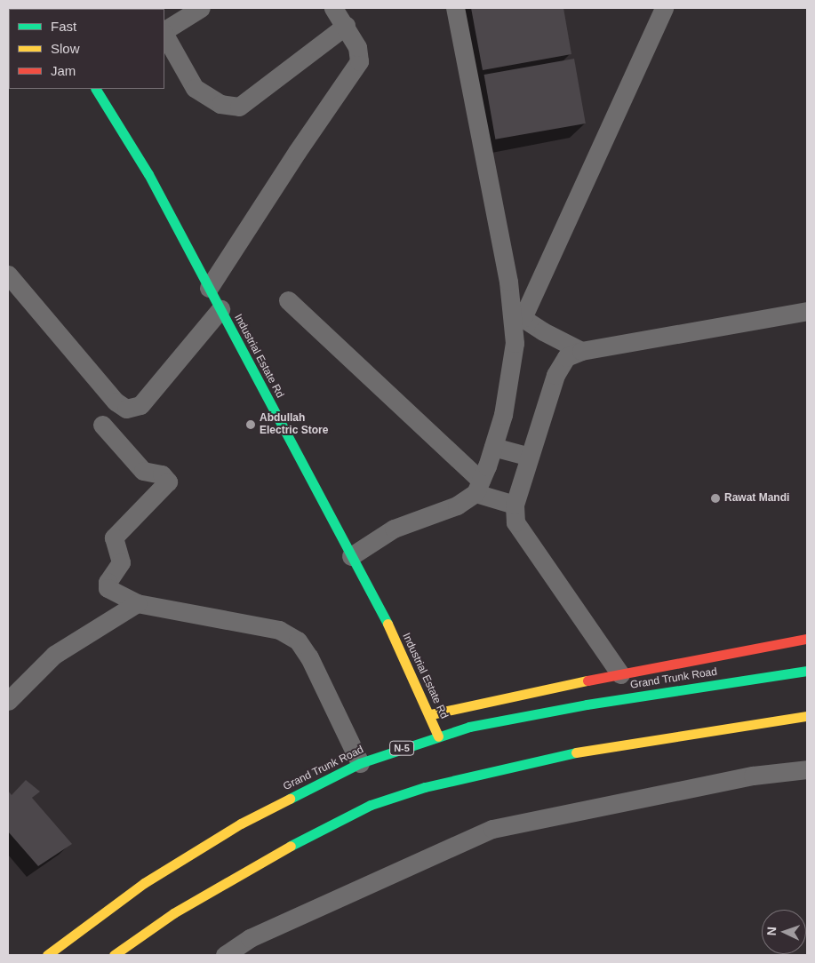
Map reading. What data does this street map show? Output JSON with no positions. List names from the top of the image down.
{
  "streets": {
    "main road": ["Industrial Estate Rd", "Grand Trunk Road", "N-5"]
  },
  "crossings": [
    ["Industrial Estate Rd", "Grand Trunk Road"]
  ],
  "places": ["Abdullah Electric Store", "Rawat Mandi"],
  "legend": ["Fast", "Slow", "Jam"],
  "north": "left"
}
